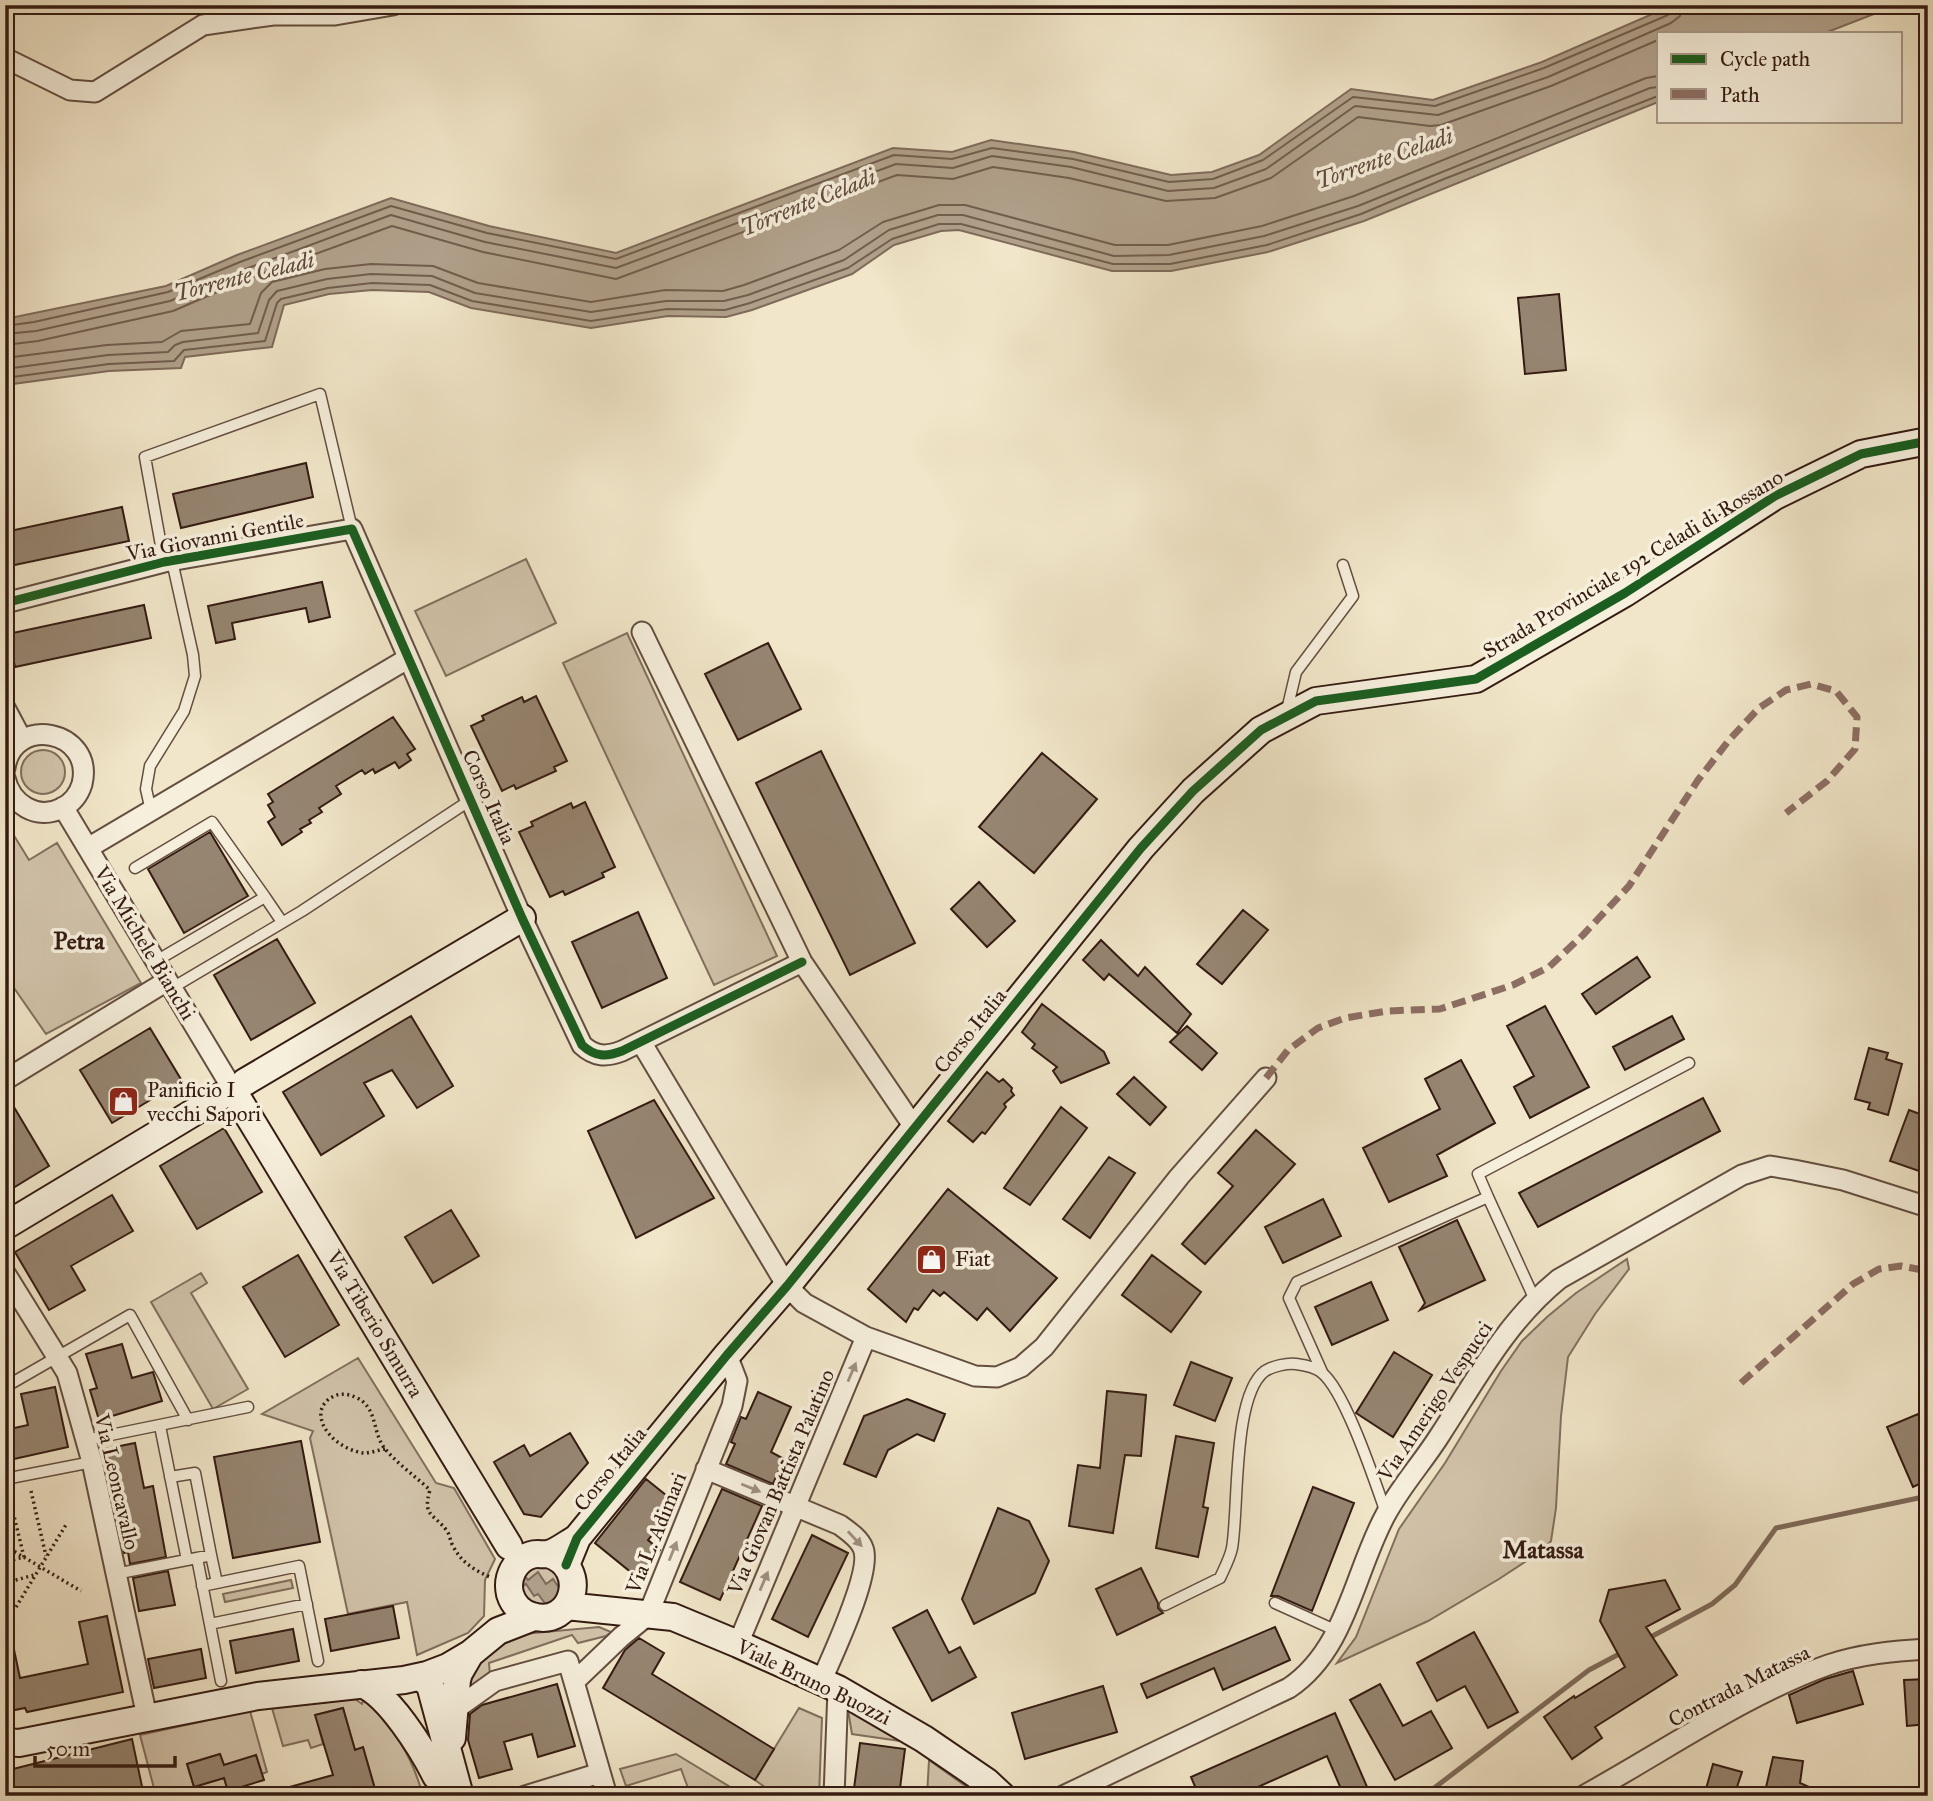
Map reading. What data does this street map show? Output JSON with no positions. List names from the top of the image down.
{
  "streets": {
    "street": [
      "Via Giovanni Gentile",
      "Strada Provinciale 192 Celadi di Rossano",
      "Corso Italia",
      "Via Michele Bianchi",
      "Via Tiberio Smurra",
      "Via Amerigo Vespucci",
      "Via Leoncavallo",
      "Via Giovan Battista Palatino",
      "Via L. Adimari",
      "Viale Bruno Buozzi",
      "Contrada Matassa"
    ]
  },
  "crossings": [
    ["Via Giovanni Gentile", "Corso Italia"],
    ["Strada Provinciale 192 Celadi di Rossano", "Corso Italia"],
    ["Corso Italia", "Via L. Adimari"],
    ["Corso Italia", "Viale Bruno Buozzi"],
    ["Via Michele Bianchi", "Via Tiberio Smurra"],
    ["Via Giovan Battista Palatino", "Via L. Adimari"],
    ["Via Giovan Battista Palatino", "Viale Bruno Buozzi"],
    ["Via L. Adimari", "Viale Bruno Buozzi"]
  ],
  "one_way": ["Via Giovan Battista Palatino"],
  "districts": ["Petra", "Matassa"],
  "water": ["Torrente Celadi"],
  "places": {
    "shop": ["Panificio I vecchi Sapori", "Fiat"]
  },
  "legend": ["Cycle path", "Path"],
  "scale_bar": "50 m"
}
